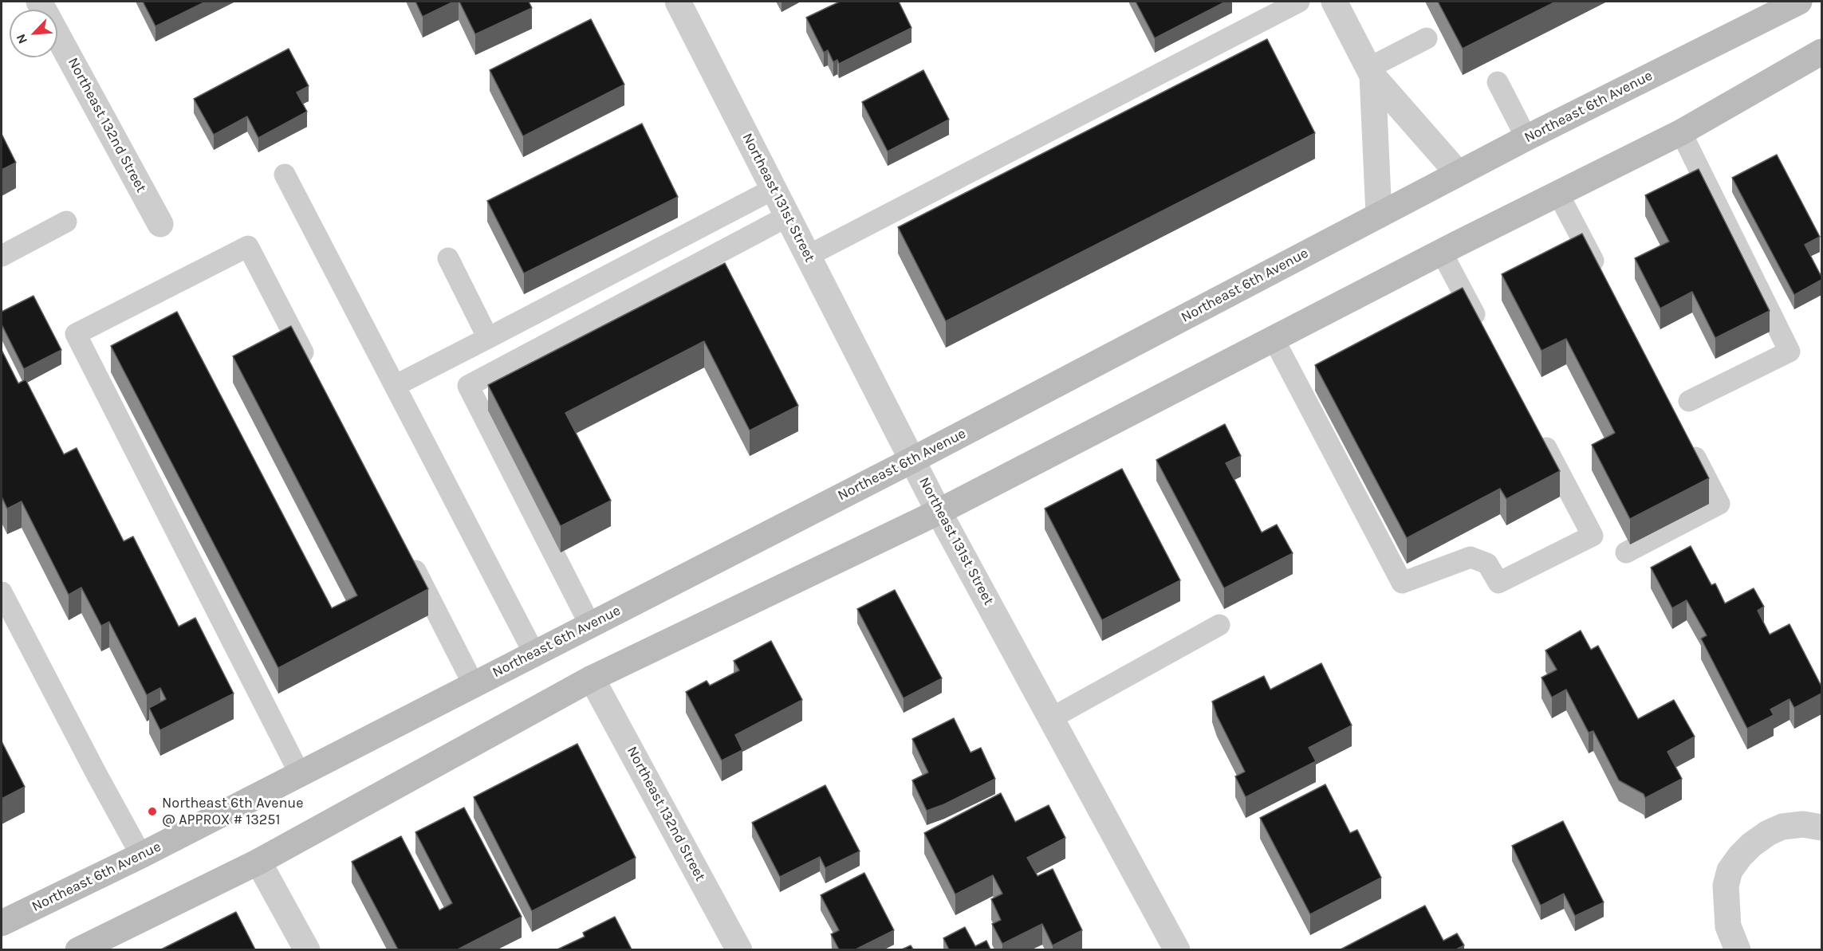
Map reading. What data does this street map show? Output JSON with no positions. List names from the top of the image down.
{
  "streets": {
    "main road": ["Northeast 6th Avenue"],
    "street": ["Northeast 132nd Street", "Northeast 131st Street"]
  },
  "crossings": [
    ["Northeast 6th Avenue", "Northeast 131st Street"]
  ],
  "places": ["Northeast 6th Avenue @ APPROX # 13251"],
  "north": "bottom left"
}
